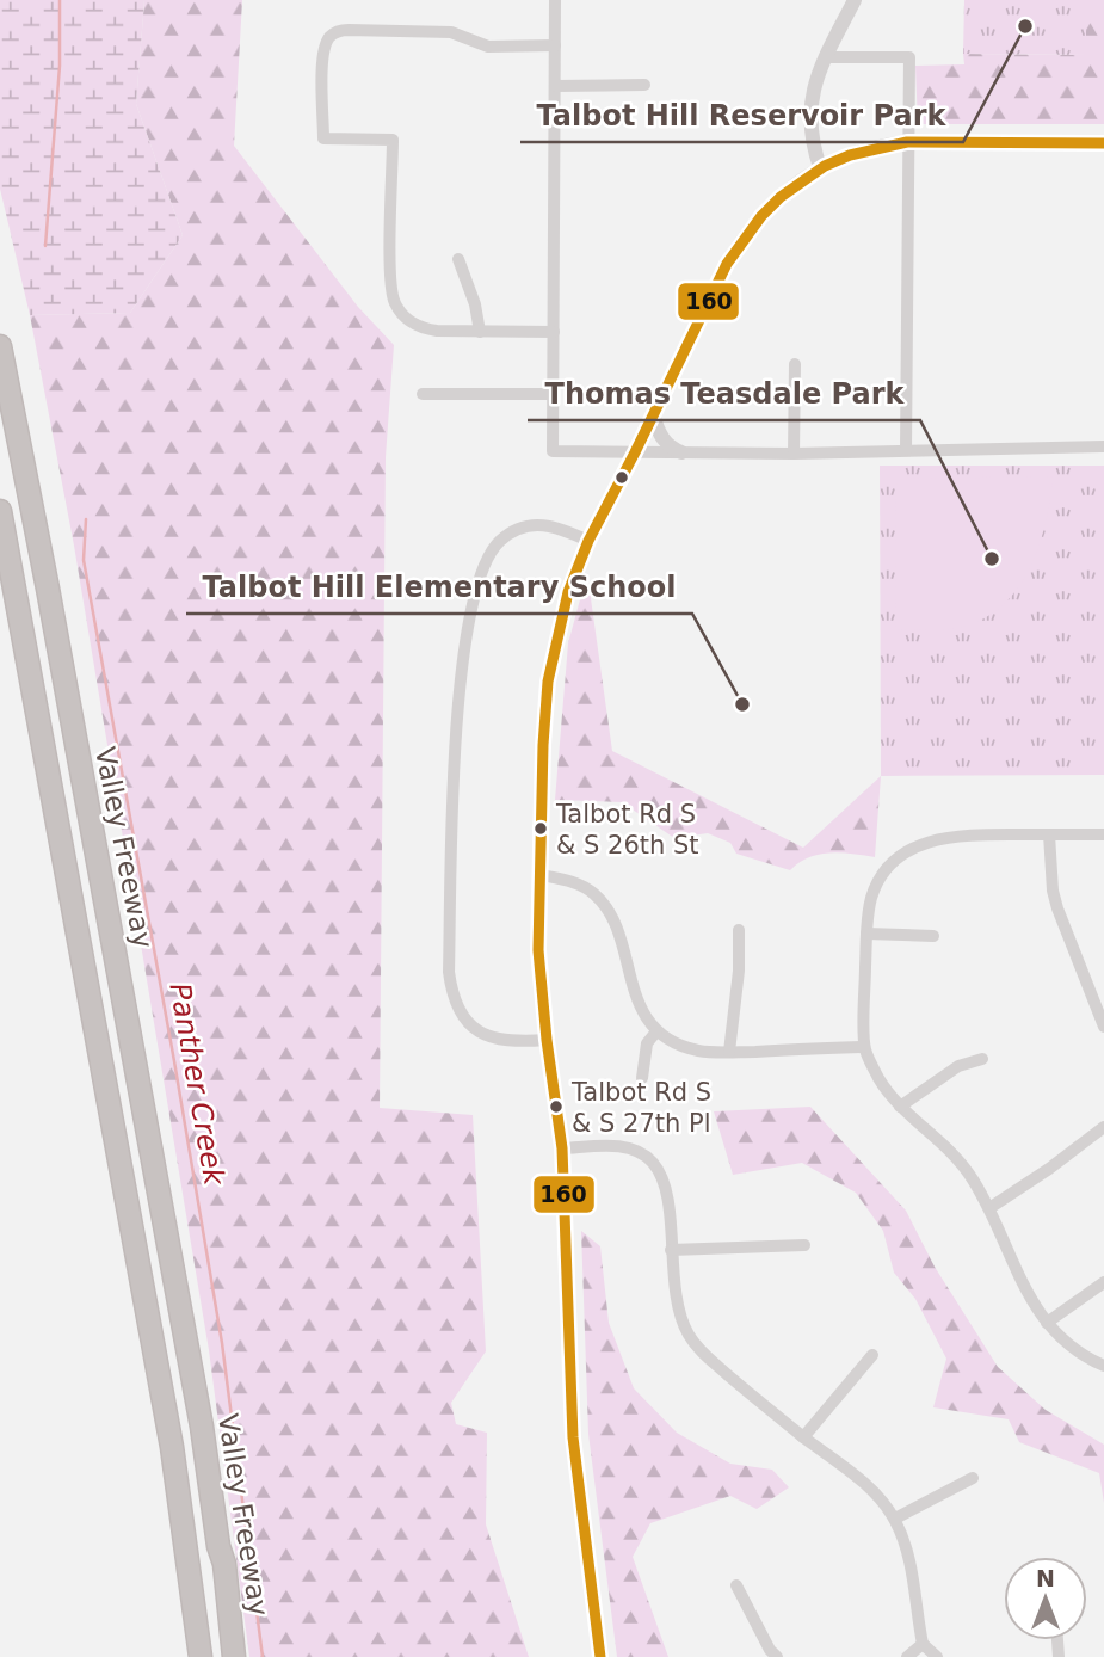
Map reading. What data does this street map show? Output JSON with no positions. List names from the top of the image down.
{
  "streets": {
    "highway": ["Valley Freeway"]
  },
  "water": ["Panther Creek"],
  "places": [
    "Talbot Hill Reservoir Park",
    "Thomas Teasdale Park",
    "Talbot Hill Elementary School",
    "Talbot Rd S & S 26th St",
    "Talbot Rd S & S 27th Pl"
  ],
  "lines": ["transit line 160"],
  "north": "top"
}
